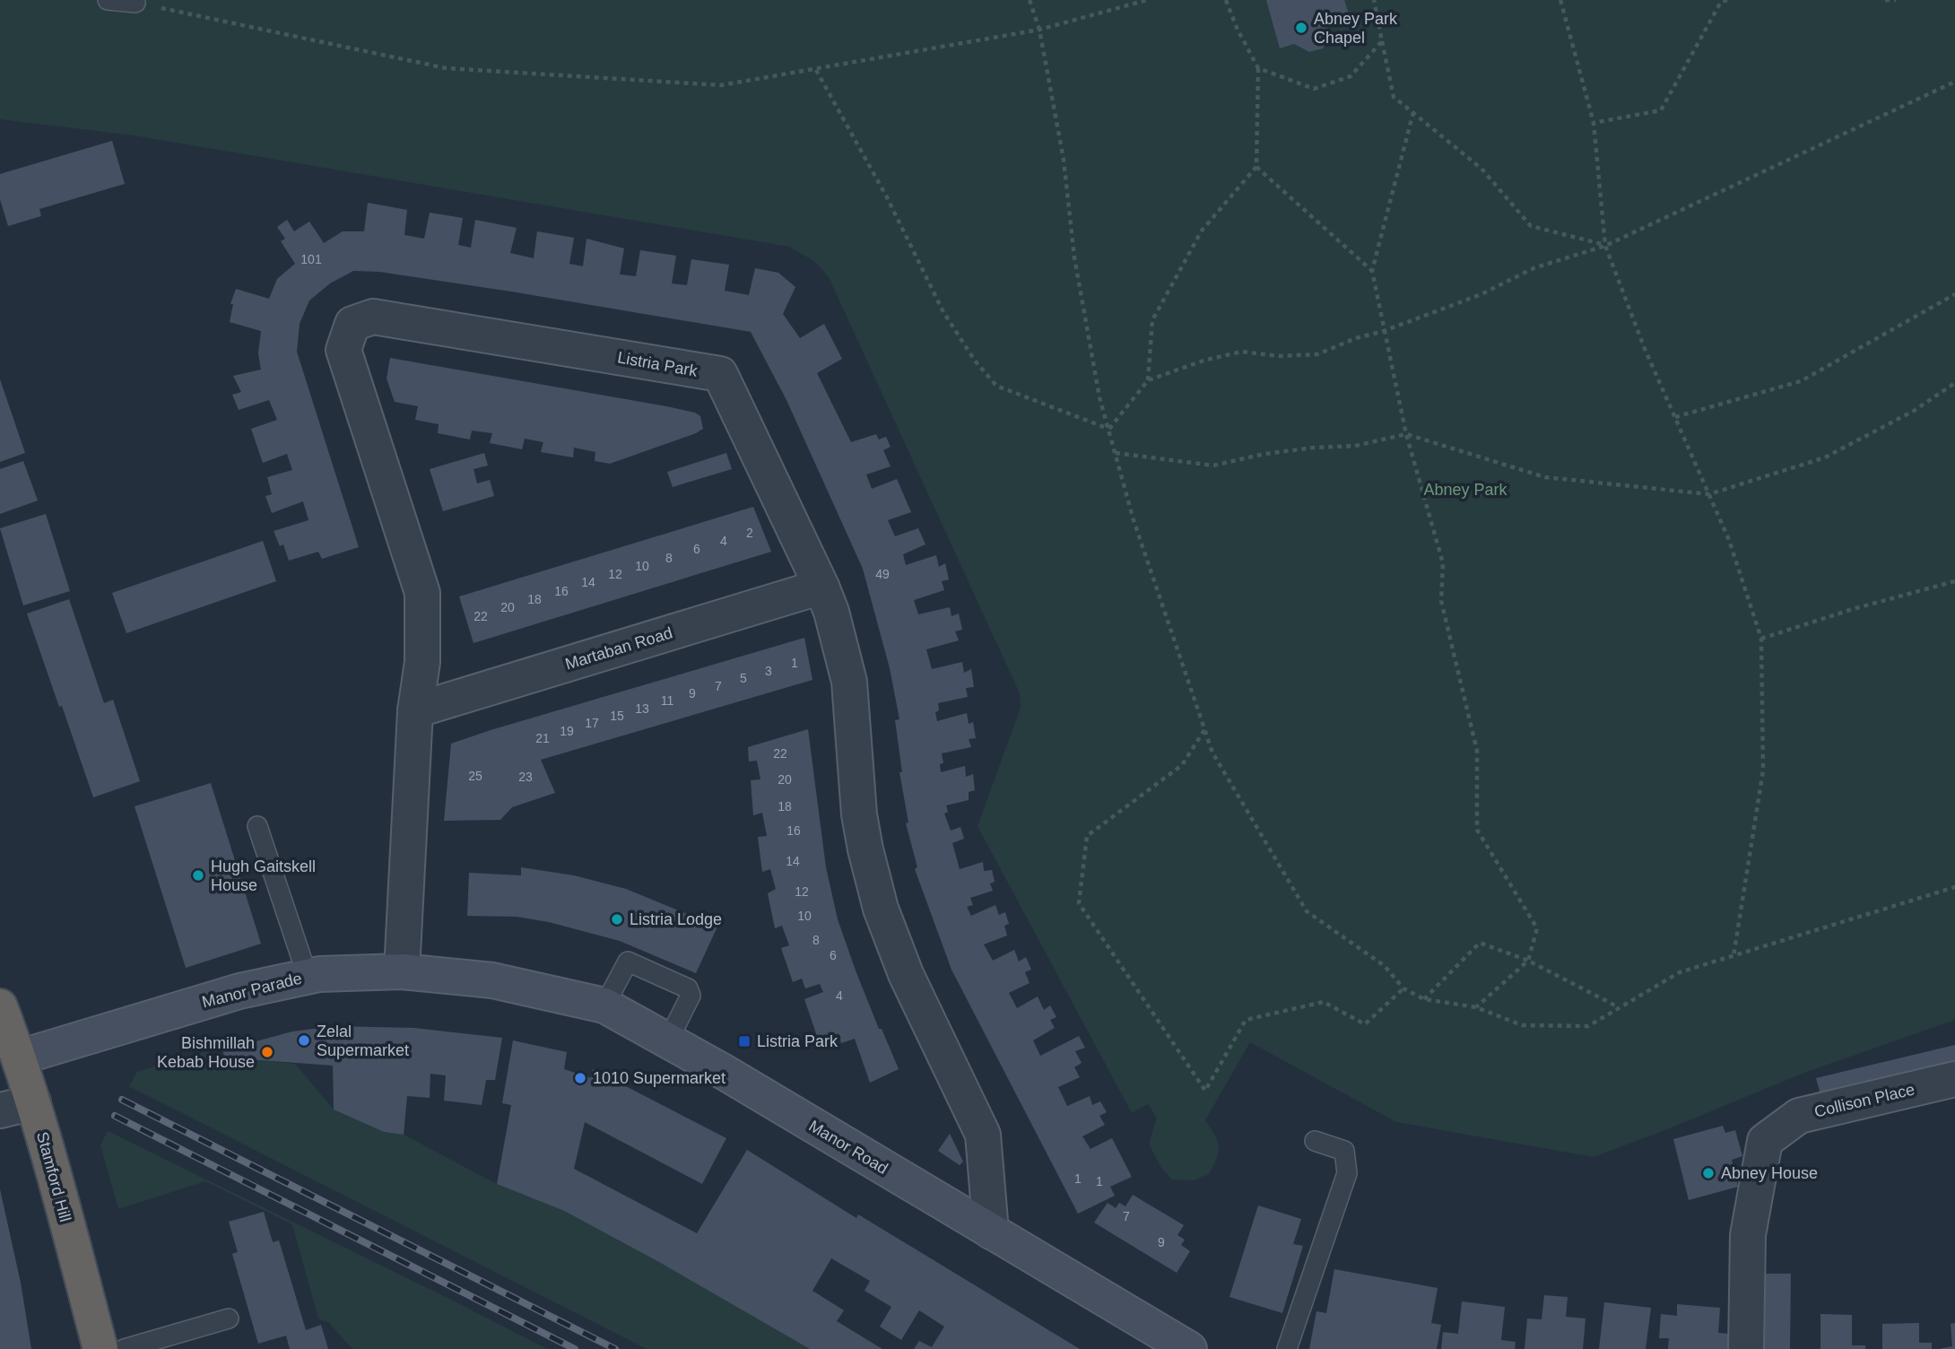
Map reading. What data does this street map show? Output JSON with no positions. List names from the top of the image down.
{
  "streets": {
    "highway": ["Stamford Hill"],
    "main road": ["Manor Parade", "Manor Road"],
    "street": ["Listria Park", "Martaban Road", "Collison Place"]
  },
  "crossings": [
    ["Listria Park", "Martaban Road"],
    ["Listria Park", "Manor Parade"],
    ["Listria Park", "Manor Road"],
    ["Manor Parade", "Manor Road"],
    ["Manor Parade", "Stamford Hill"]
  ],
  "parks": ["Abney Park"],
  "places": {
    "other": [
      "Abney Park Chapel",
      "Hugh Gaitskell House",
      "Listria Lodge",
      "Zelal Supermarket",
      "Bishmillah Kebab House",
      "1010 Supermarket",
      "Abney House"
    ],
    "transit": ["Listria Park"]
  },
  "house_numbers": [
    "101",
    "2",
    "4",
    "6",
    "8",
    "10",
    "12",
    "49",
    "14",
    "16",
    "18",
    "20",
    "22",
    "1",
    "3",
    "5",
    "7",
    "9",
    "11",
    "13",
    "15",
    "17",
    "19",
    "21",
    "22",
    "25",
    "23",
    "20",
    "18",
    "16",
    "14",
    "12",
    "10",
    "8",
    "6",
    "4",
    "1",
    "1",
    "7",
    "9"
  ]
}
